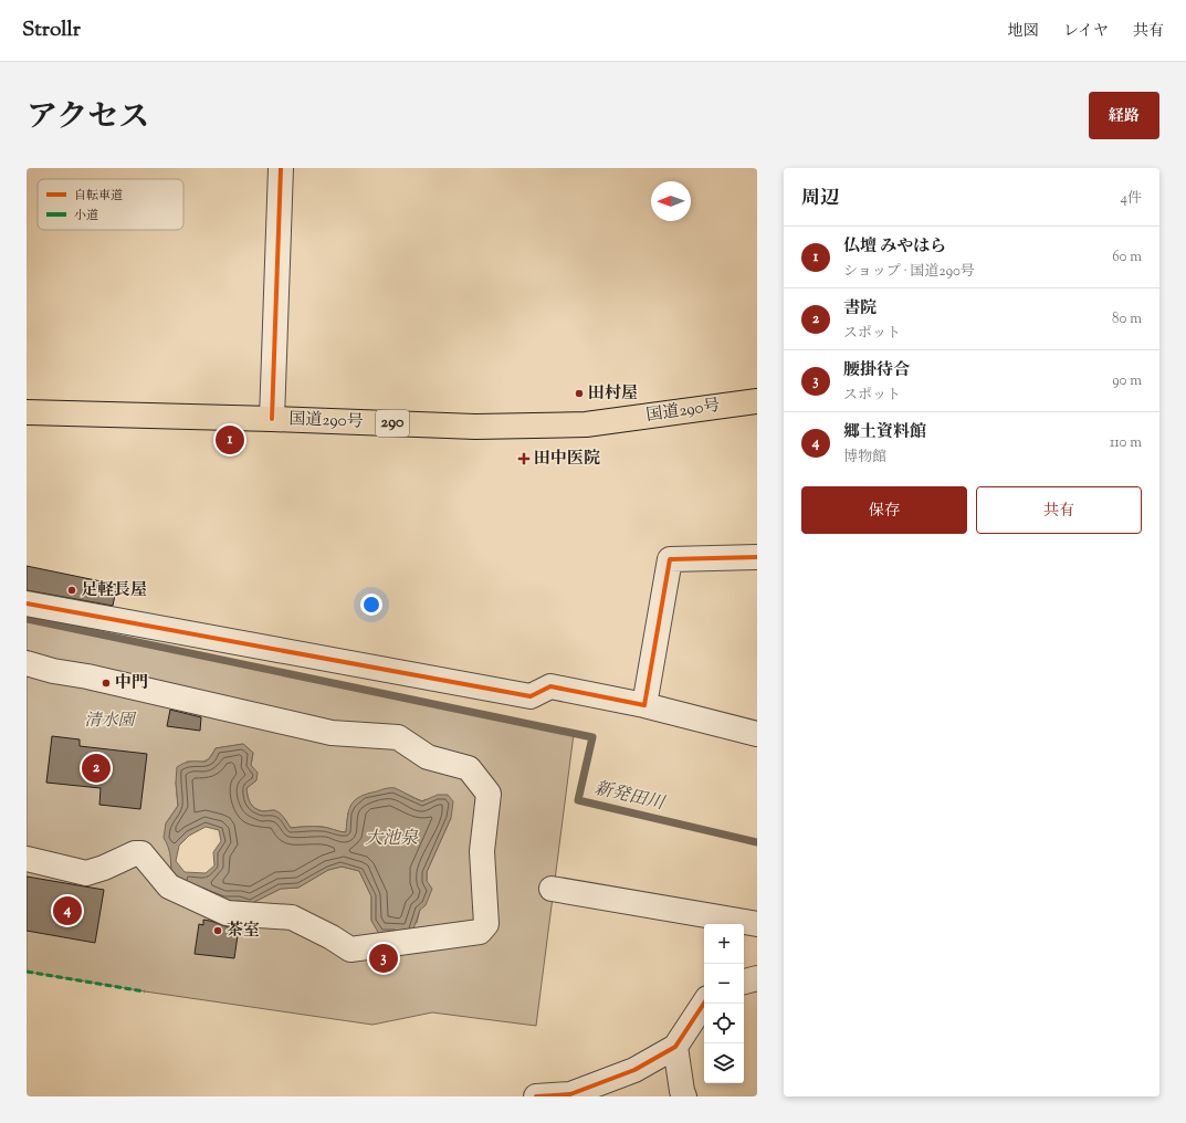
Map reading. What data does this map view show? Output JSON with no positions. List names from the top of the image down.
{
  "streets": {
    "highway": ["国道290号", "290"]
  },
  "water": ["新発田川", "大池泉"],
  "parks": ["清水園"],
  "places": {
    "other": [
      "田村屋",
      "足軽長屋",
      "中門",
      "茶室"
    ],
    "health": ["田中医院"]
  },
  "legend": ["自転車道", "小道"],
  "north": "left",
  "page": {
    "header": "Strollr",
    "nav": ["地図", "レイヤ", "共有"],
    "title": "アクセス",
    "buttons": [
      "経路",
      ["保存", "共有"]
    ],
    "heading": ["周辺", "4件"],
    "list": [
      {
        "mark": "1",
        "name": "仏壇 みやはら",
        "note": "ショップ · 国道290号",
        "value": "60 m"
      },
      {
        "mark": "2",
        "name": "書院",
        "note": "スポット",
        "value": "80 m"
      },
      {
        "mark": "3",
        "name": "腰掛待合",
        "note": "スポット",
        "value": "90 m"
      },
      {
        "mark": "4",
        "name": "郷土資料館",
        "note": "博物館",
        "value": "110 m"
      }
    ],
    "pins": [
      "1",
      "2",
      "4",
      "3"
    ],
    "map_buttons": ["+", "−"]
  }
}
